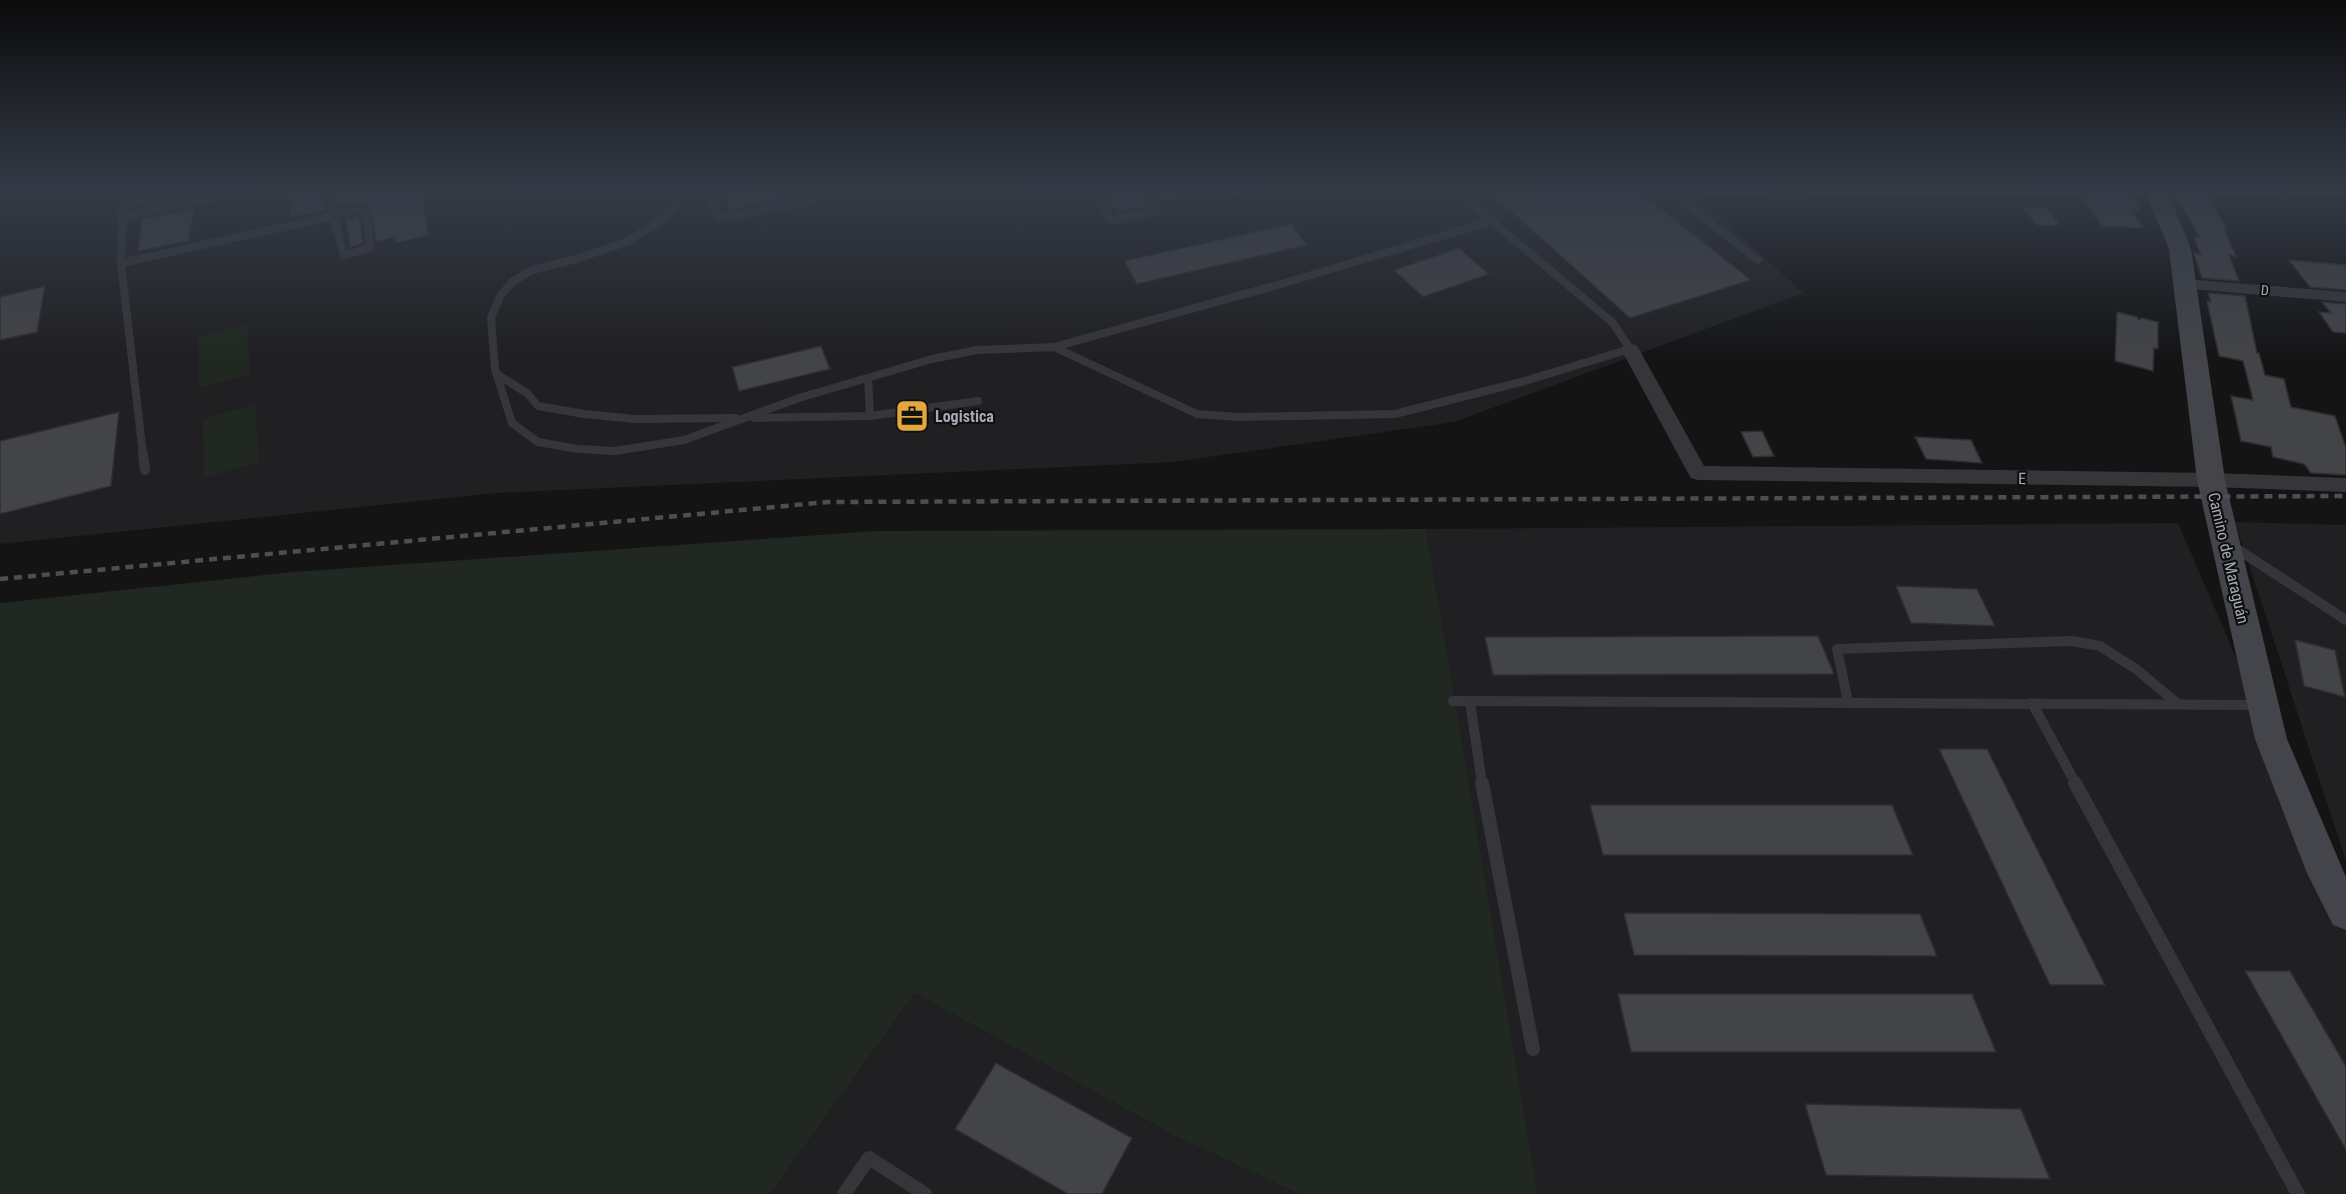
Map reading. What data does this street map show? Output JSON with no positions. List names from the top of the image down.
{
  "streets": {
    "street": ["D", "E", "Camino de Maraguán"]
  },
  "crossings": [
    ["D", "Camino de Maraguán"],
    ["E", "Camino de Maraguán"]
  ],
  "places": {
    "office": ["Logistica"]
  }
}
